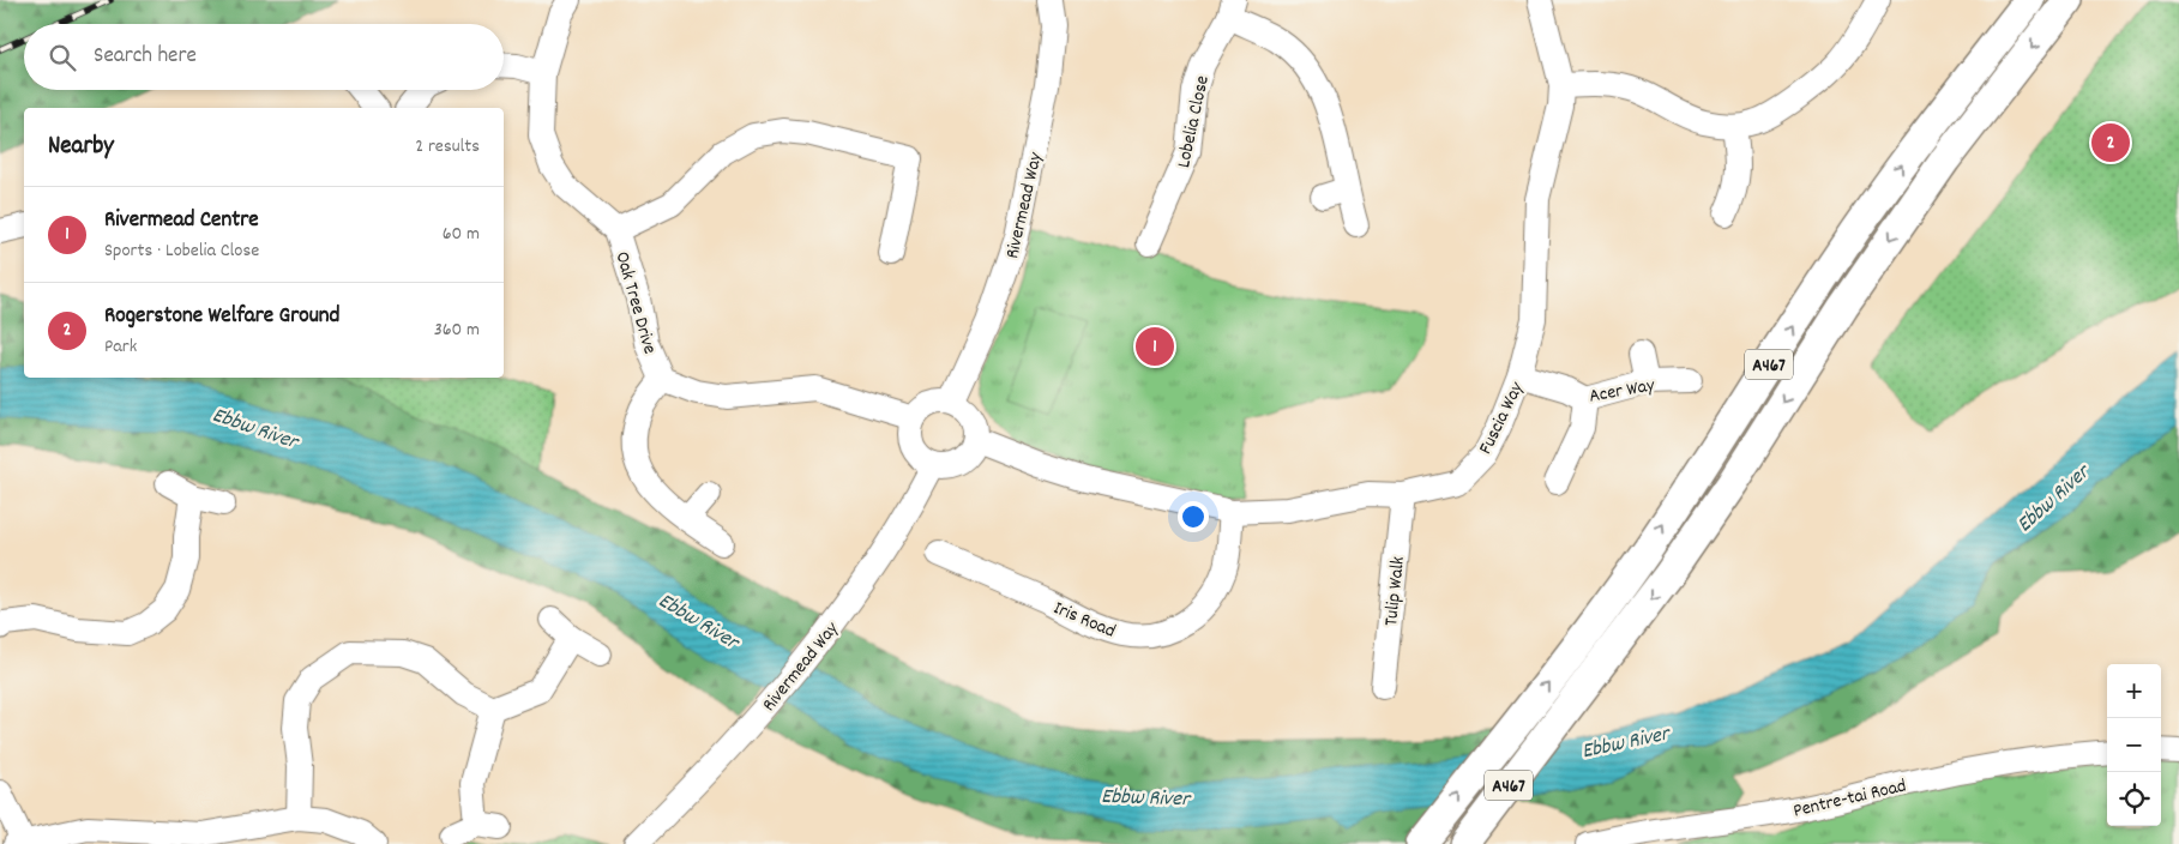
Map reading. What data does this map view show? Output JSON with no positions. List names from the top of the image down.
{
  "streets": {
    "main road": ["A467"],
    "street": [
      "Lobelia Close",
      "Rivermead Way",
      "Oak Tree Drive",
      "Acer Way",
      "Fuscia Way",
      "Tulip Walk",
      "Iris Road",
      "Pentre-tai Road"
    ]
  },
  "crossings": [
    ["Rivermead Way", "Oak Tree Drive"],
    ["Rivermead Way", "Fuscia Way"],
    ["Oak Tree Drive", "Fuscia Way"],
    ["Acer Way", "Fuscia Way"],
    ["Fuscia Way", "Tulip Walk"],
    ["Fuscia Way", "Iris Road"]
  ],
  "water": ["Ebbw River"],
  "page": {
    "search": "Search here",
    "heading": ["Nearby", "2 results"],
    "pins": ["2", "1"],
    "list": [
      {
        "mark": "1",
        "name": "Rivermead Centre",
        "note": "Sports · Lobelia Close",
        "value": "60 m"
      },
      {
        "mark": "2",
        "name": "Rogerstone Welfare Ground",
        "note": "Park",
        "value": "360 m"
      }
    ],
    "map_buttons": ["+", "−"]
  }
}
